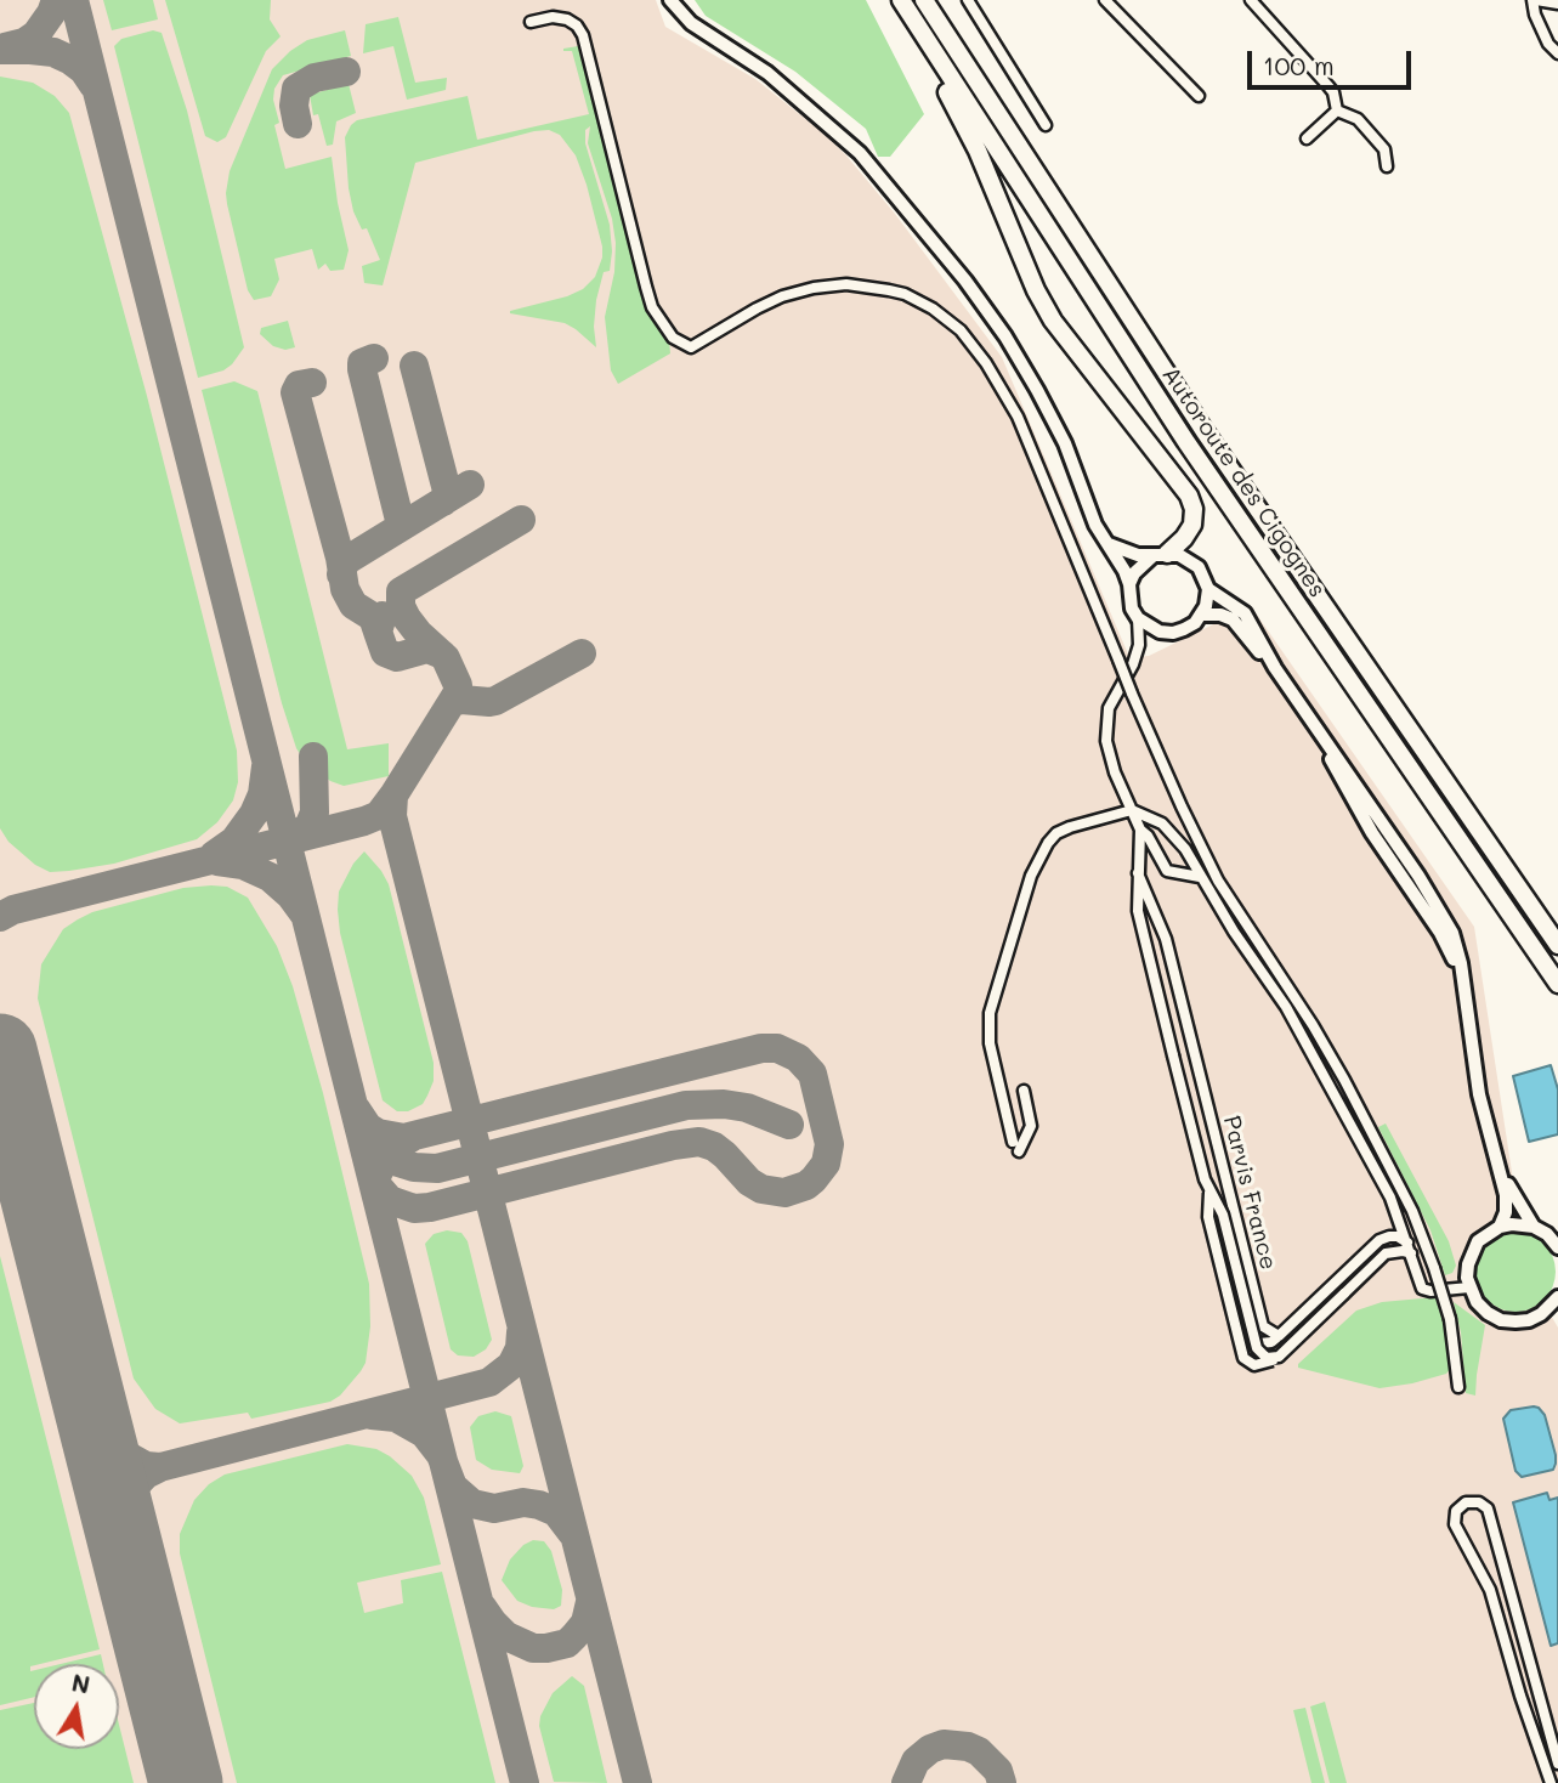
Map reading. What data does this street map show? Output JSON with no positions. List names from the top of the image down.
{
  "streets": {
    "highway": ["Autoroute des Cigognes"],
    "street": ["Parvis France"]
  },
  "scale_bar": "100 m",
  "north": "top"
}
